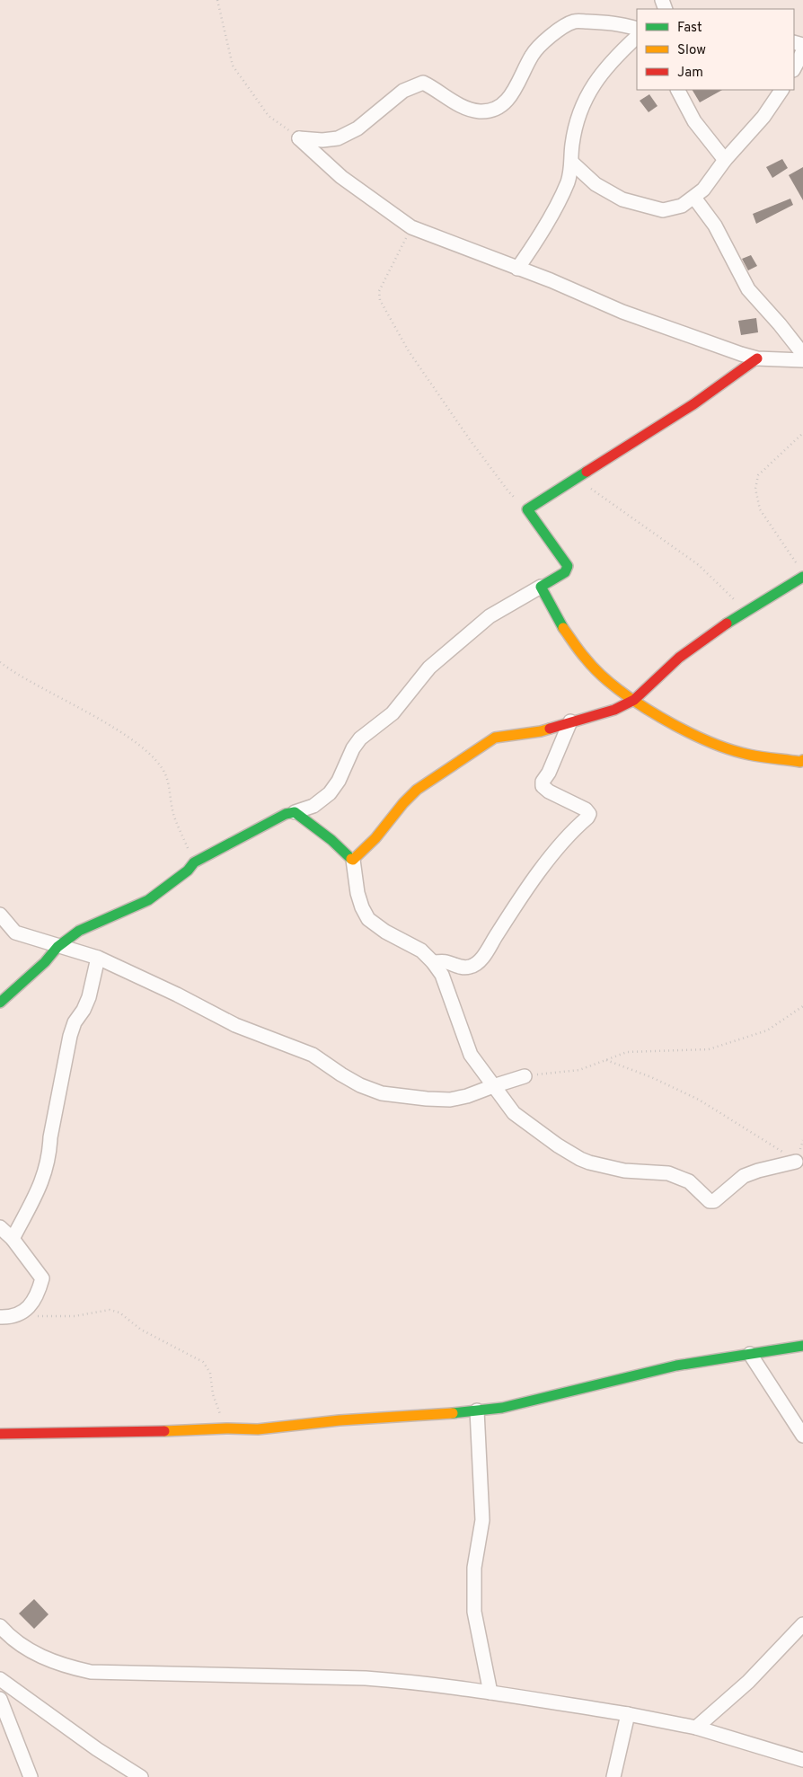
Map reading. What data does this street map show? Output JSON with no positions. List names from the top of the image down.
{
  "legend": ["Fast", "Slow", "Jam"]
}
